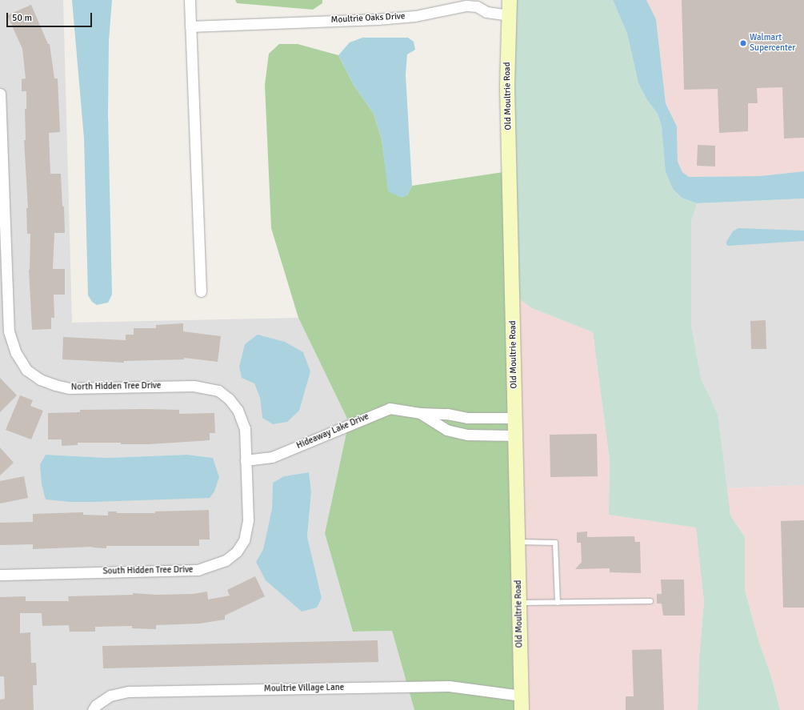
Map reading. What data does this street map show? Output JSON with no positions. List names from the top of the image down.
{
  "streets": {
    "main road": ["Old Moultrie Road"],
    "street": [
      "Moultrie Oaks Drive",
      "North Hidden Tree Drive",
      "Hideaway Lake Drive",
      "South Hidden Tree Drive",
      "Moultrie Village Lane"
    ]
  },
  "crossings": [
    ["Moultrie Oaks Drive", "Old Moultrie Road"],
    ["Old Moultrie Road", "Hideaway Lake Drive"],
    ["Old Moultrie Road", "Moultrie Village Lane"],
    ["North Hidden Tree Drive", "Hideaway Lake Drive"],
    ["North Hidden Tree Drive", "South Hidden Tree Drive"],
    ["Hideaway Lake Drive", "South Hidden Tree Drive"]
  ],
  "places": ["Walmart Supercenter"],
  "scale_bar": "50 m"
}
